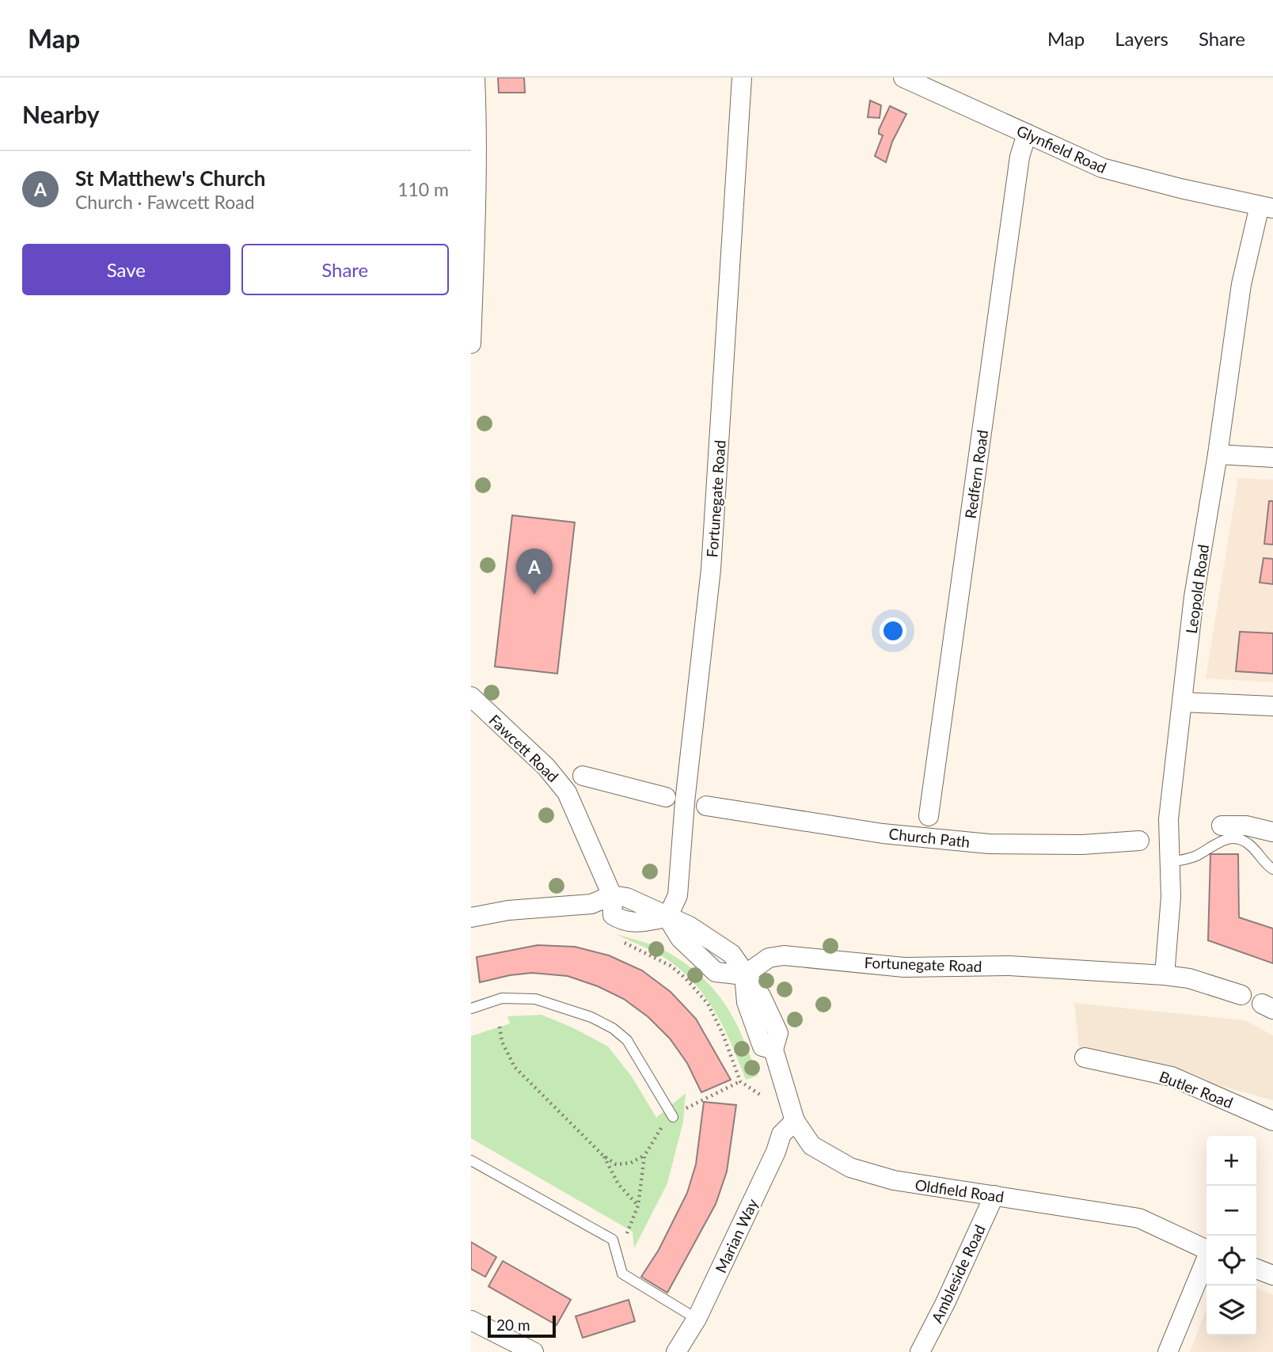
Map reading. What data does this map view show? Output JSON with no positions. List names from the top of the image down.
{
  "streets": {
    "street": [
      "Glynfield Road",
      "Redfern Road",
      "Fortunegate Road",
      "Leopold Road",
      "Fawcett Road",
      "Church Path",
      "Butler Road",
      "Oldfield Road",
      "Marian Way",
      "Ambleside Road"
    ]
  },
  "crossings": [
    ["Glynfield Road", "Redfern Road"],
    ["Glynfield Road", "Leopold Road"],
    ["Fortunegate Road", "Leopold Road"],
    ["Fortunegate Road", "Fawcett Road"],
    ["Fortunegate Road", "Oldfield Road"],
    ["Oldfield Road", "Marian Way"],
    ["Oldfield Road", "Ambleside Road"]
  ],
  "scale_bar": "20 m",
  "page": {
    "header": "Map",
    "nav": ["Map", "Layers", "Share"],
    "heading": "Nearby",
    "list": [
      {
        "mark": "A",
        "name": "St Matthew's Church",
        "note": "Church · Fawcett Road",
        "value": "110 m"
      }
    ],
    "buttons": ["Save", "Share"],
    "pins": "A",
    "map_buttons": ["+", "−"],
    "scale": "20 m"
  }
}
